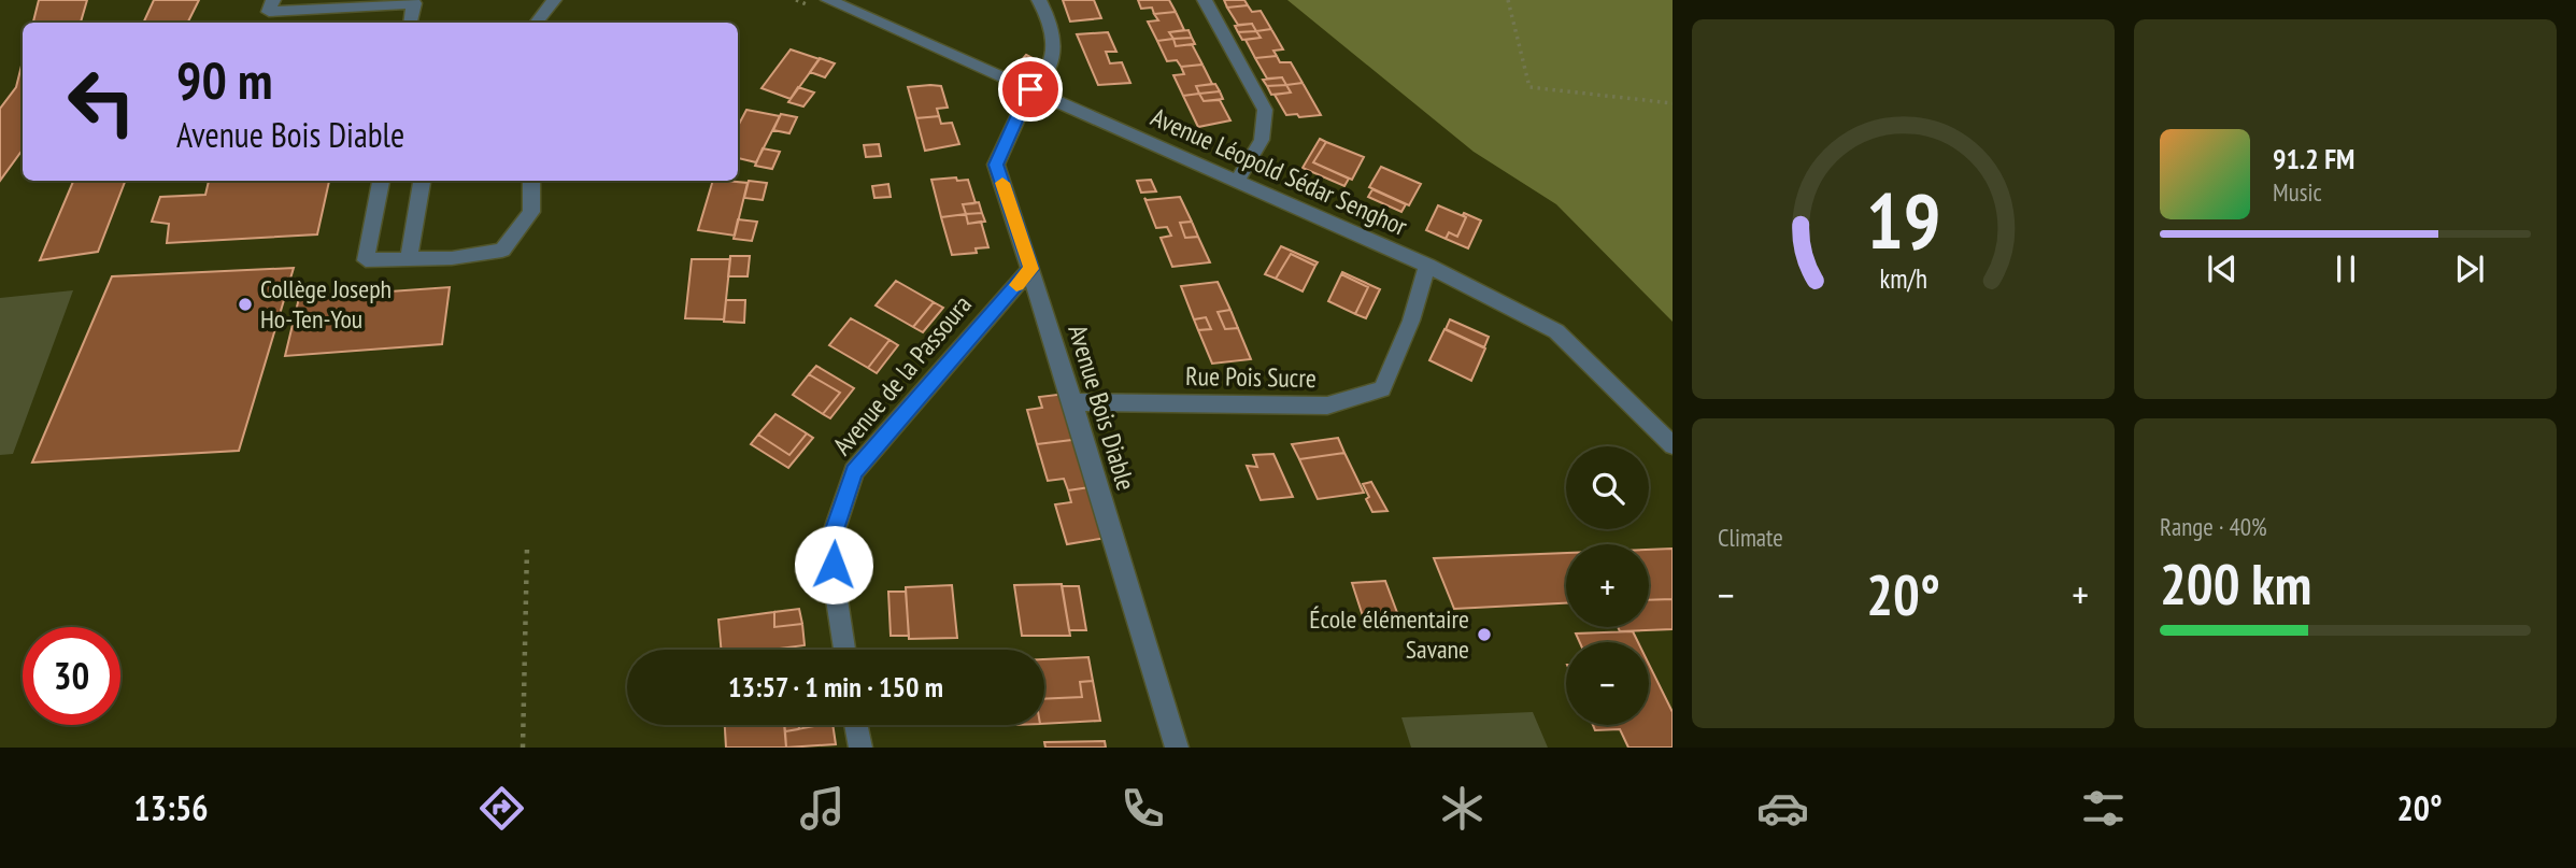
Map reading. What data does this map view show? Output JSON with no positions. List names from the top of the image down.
{
  "streets": {
    "street": [
      "Avenue Léopold Sédar Senghor",
      "Avenue de la Passoura",
      "Rue Pois Sucre",
      "Avenue Bois Diable"
    ]
  },
  "crossings": [
    ["Avenue Léopold Sédar Senghor", "Rue Pois Sucre"],
    ["Avenue Léopold Sédar Senghor", "Avenue Bois Diable"],
    ["Avenue de la Passoura", "Avenue Bois Diable"],
    ["Rue Pois Sucre", "Avenue Bois Diable"]
  ],
  "places": ["Collège Joseph Ho-Ten-You", "École élémentaire Savane"],
  "page": {
    "turn": ["90 m", "Avenue Bois Diable"],
    "song": ["91.2 FM", "Music"],
    "tile": [
      "Climate",
      ["Range · 40%", "200 km"]
    ],
    "map_buttons": ["+", "−"],
    "heat": ["−", "20°", "+"],
    "limit": "30",
    "trip": "13:57 · 1 min · 150 m",
    "tabs": ["13:56", "20°"],
    "gauge": ["19", "km/h"]
  }
}
